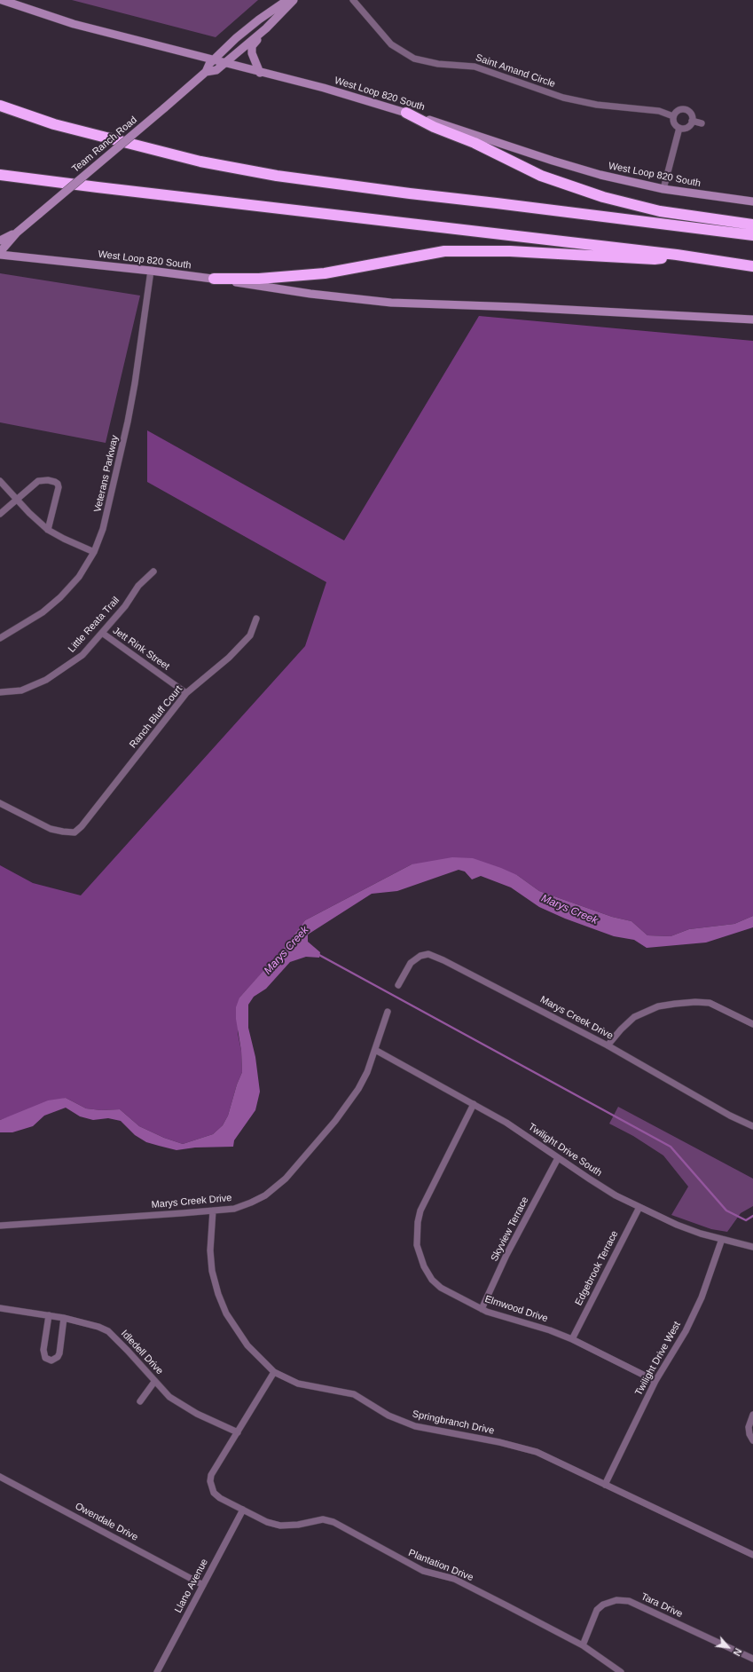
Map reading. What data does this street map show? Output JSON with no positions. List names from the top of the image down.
{
  "streets": {
    "main road": ["West Loop 820 South", "Team Ranch Road"],
    "street": [
      "Saint Amand Circle",
      "Veterans Parkway",
      "Little Reata Trail",
      "Jett Rink Street",
      "Ranch Bluff Court",
      "Marys Creek Drive",
      "Twilight Drive South",
      "Skyview Terrace",
      "Edgebrook Terrace",
      "Elmwood Drive",
      "Idledell Drive",
      "Twilight Drive West",
      "Springbranch Drive",
      "Owendale Drive",
      "Plantation Drive",
      "Llano Avenue",
      "Tara Drive"
    ]
  },
  "crossings": [
    ["West Loop 820 South", "Team Ranch Road"],
    ["West Loop 820 South", "Veterans Parkway"],
    ["Little Reata Trail", "Jett Rink Street"],
    ["Jett Rink Street", "Ranch Bluff Court"],
    ["Marys Creek Drive", "Twilight Drive South"],
    ["Marys Creek Drive", "Springbranch Drive"],
    ["Twilight Drive South", "Skyview Terrace"],
    ["Twilight Drive South", "Edgebrook Terrace"],
    ["Twilight Drive South", "Elmwood Drive"],
    ["Twilight Drive South", "Twilight Drive West"],
    ["Skyview Terrace", "Elmwood Drive"],
    ["Edgebrook Terrace", "Elmwood Drive"],
    ["Elmwood Drive", "Twilight Drive West"],
    ["Idledell Drive", "Plantation Drive"],
    ["Twilight Drive West", "Springbranch Drive"],
    ["Owendale Drive", "Llano Avenue"],
    ["Plantation Drive", "Llano Avenue"],
    ["Plantation Drive", "Tara Drive"]
  ],
  "water": ["Marys Creek"],
  "north": "bottom right"
}
